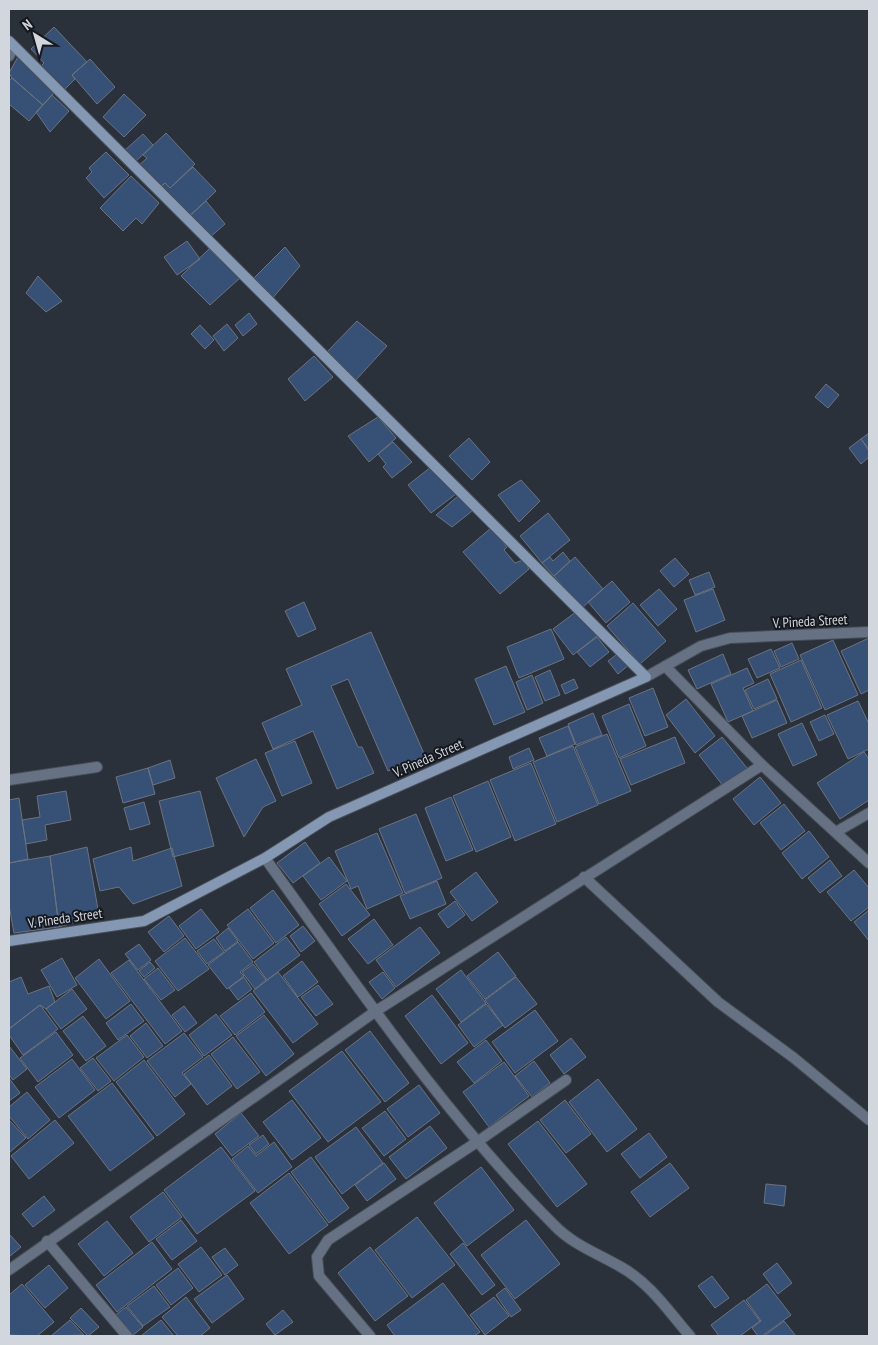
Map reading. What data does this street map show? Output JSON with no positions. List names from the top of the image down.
{
  "streets": {
    "street": ["V. Pineda Street"]
  },
  "north": "top left"
}
